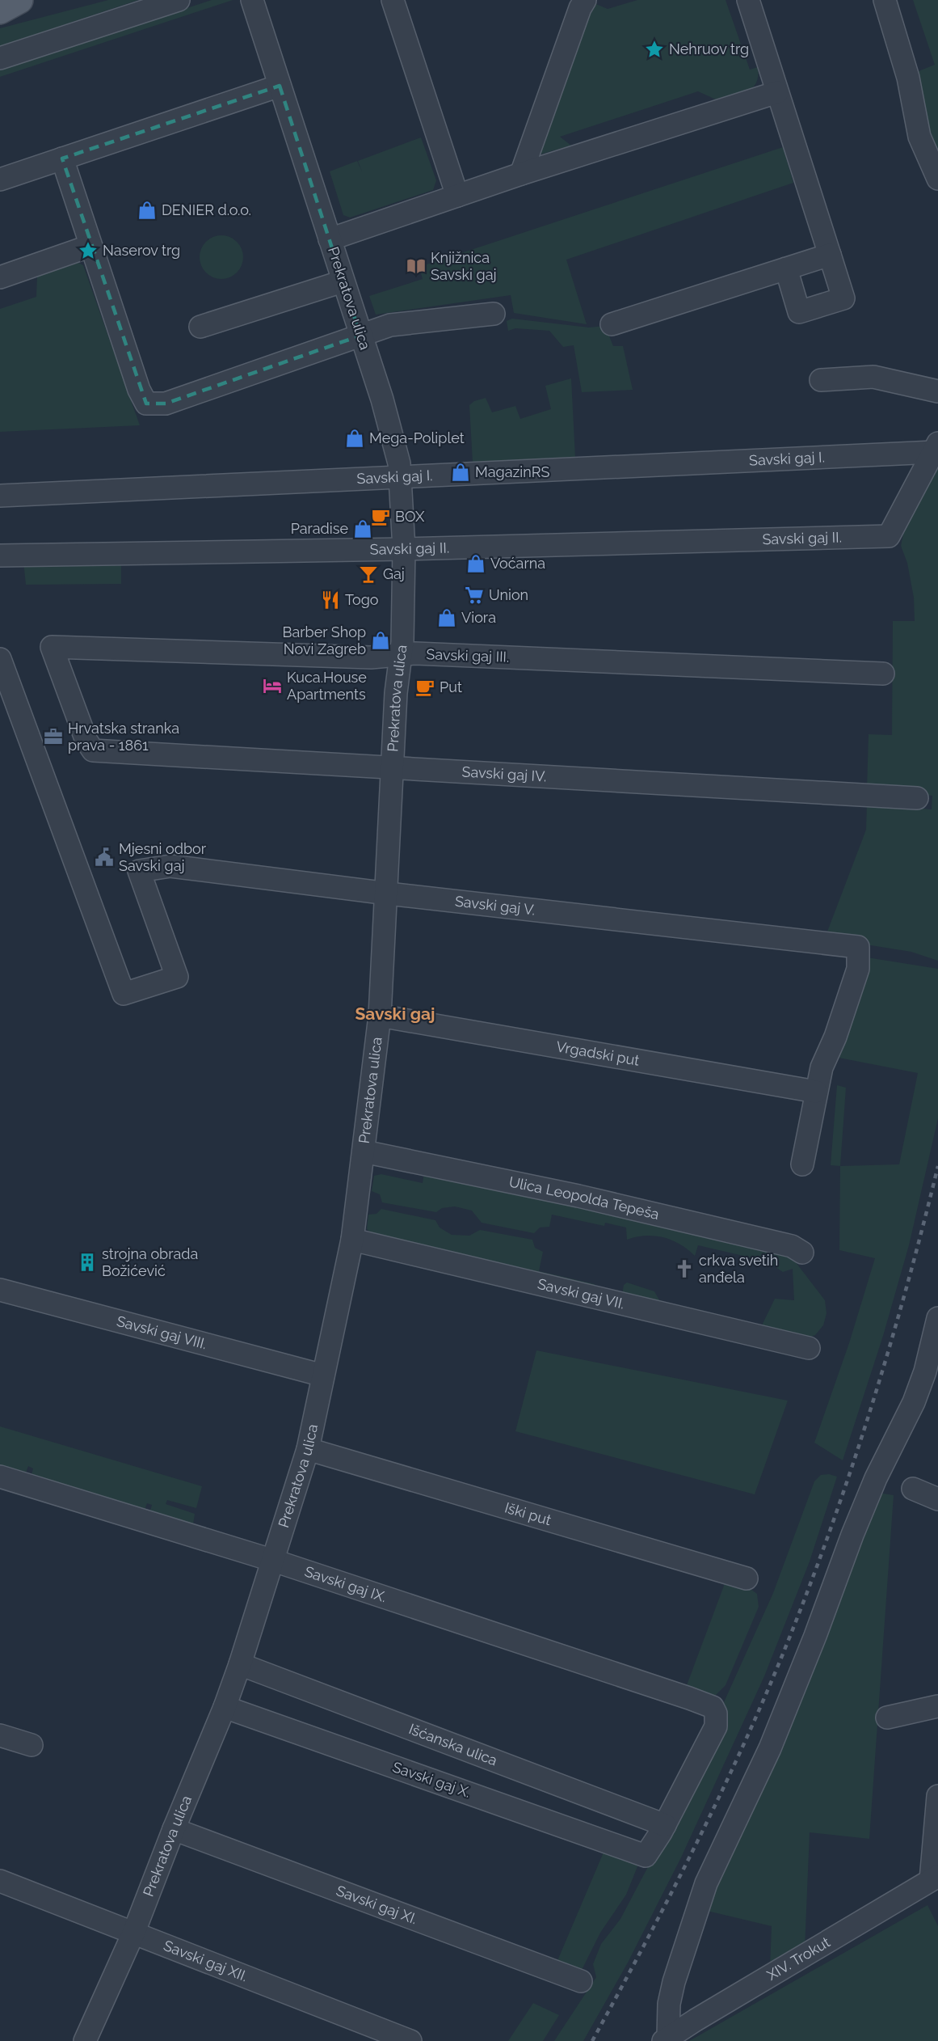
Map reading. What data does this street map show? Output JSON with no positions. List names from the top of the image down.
{
  "streets": {
    "street": [
      "Prekratova ulica",
      "Savski gaj I.",
      "Savski gaj II.",
      "Savski gaj III.",
      "Savski gaj IV.",
      "Savski gaj V.",
      "Vrgadski put",
      "Ulica Leopolda Tepeša",
      "Savski gaj VII.",
      "Savski gaj VIII.",
      "Iški put",
      "Savski gaj IX.",
      "Išćanska ulica",
      "Savski gaj X.",
      "Savski gaj XI.",
      "XIV. Trokut",
      "Savski gaj XII."
    ]
  },
  "crossings": [
    ["Prekratova ulica", "Savski gaj I."],
    ["Prekratova ulica", "Savski gaj II."],
    ["Prekratova ulica", "Savski gaj III."],
    ["Prekratova ulica", "Savski gaj IV."],
    ["Prekratova ulica", "Savski gaj V."],
    ["Prekratova ulica", "Vrgadski put"],
    ["Prekratova ulica", "Ulica Leopolda Tepeša"],
    ["Prekratova ulica", "Savski gaj VII."],
    ["Prekratova ulica", "Savski gaj VIII."],
    ["Prekratova ulica", "Iški put"],
    ["Prekratova ulica", "Savski gaj IX."],
    ["Prekratova ulica", "Išćanska ulica"],
    ["Prekratova ulica", "Savski gaj X."],
    ["Prekratova ulica", "Savski gaj XI."],
    ["Prekratova ulica", "Savski gaj XII."],
    ["Savski gaj I.", "Savski gaj II."],
    ["Savski gaj III.", "Savski gaj IV."],
    ["Savski gaj V.", "Vrgadski put"],
    ["Savski gaj IX.", "Išćanska ulica"],
    ["Savski gaj IX.", "Savski gaj X."],
    ["Išćanska ulica", "Savski gaj X."]
  ],
  "districts": ["Savski gaj"],
  "places": {
    "place": ["Nehruov trg", "Naserov trg"],
    "shop": [
      "DENIER d.o.o.",
      "Mega-Poliplet",
      "MagazinRS",
      "Paradise",
      "Voćarna",
      "Viora",
      "Barber Shop Novi Zagreb"
    ],
    "library": ["Knjižnica Savski gaj"],
    "cafe": ["BOX", "Put"],
    "bar": ["Gaj"],
    "supermarket": ["Union"],
    "restaurant": ["Togo"],
    "hotel": ["Kuca.House Apartments"],
    "office": ["Hrvatska stranka prava - 1861"],
    "public building": ["Mjesni odbor Savski gaj"],
    "building": ["strojna obrada Božićević"],
    "church": ["crkva svetih anđela"]
  }
}
